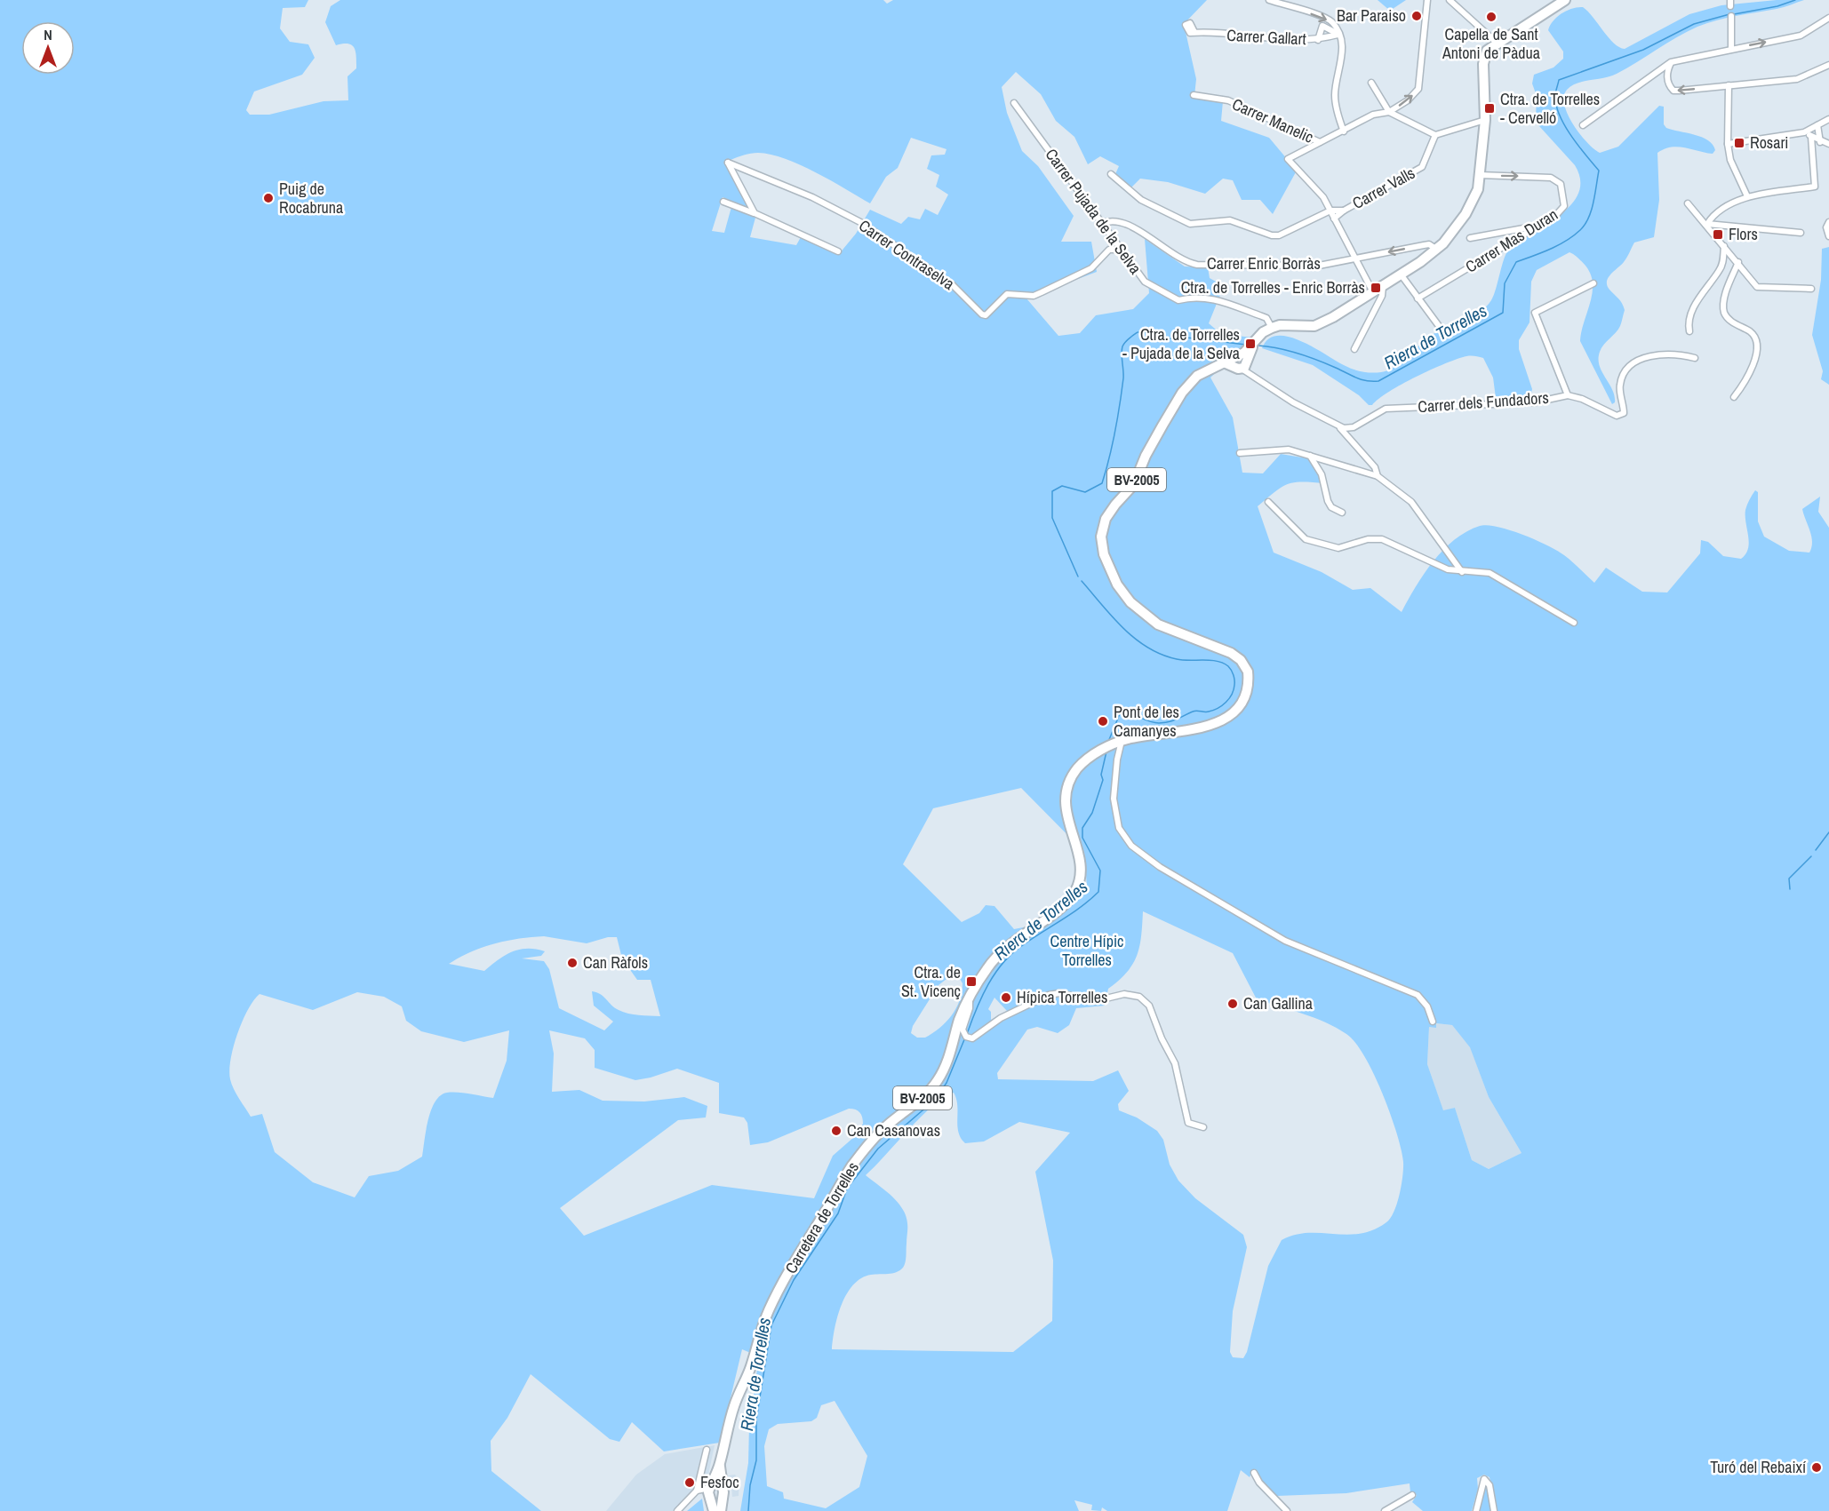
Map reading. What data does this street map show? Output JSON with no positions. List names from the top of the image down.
{
  "streets": {
    "main road": ["BV-2005", "Carretera de Torrelles"],
    "street": [
      "Carrer Gallart",
      "Carrer Manelic",
      "Carrer Valls",
      "Carrer Pujada de la Selva",
      "Carrer Mas Duran",
      "Carrer Contraselva",
      "Carrer Enric Borràs",
      "Carrer dels Fundadors"
    ]
  },
  "crossings": [
    ["Carrer Pujada de la Selva", "Carrer Contraselva"],
    ["Carrer Pujada de la Selva", "Carrer Enric Borràs"],
    ["Carrer Pujada de la Selva", "BV-2005"],
    ["BV-2005", "Carretera de Torrelles"]
  ],
  "water": ["Riera de Torrelles"],
  "parks": ["Centre Hípic Torrelles"],
  "places": {
    "other": [
      "Bar Paraiso",
      "Capella de Sant Antoni de Pàdua",
      "Puig de Rocabruna",
      "Pont de les Camanyes",
      "Can Ràfols",
      "Hípica Torrelles",
      "Can Gallina",
      "Can Casanovas",
      "Turó del Rebaixí",
      "Fesfoc"
    ],
    "transit": [
      "Ctra. de Torrelles - Cervelló",
      "Rosari",
      "Flors",
      "Ctra. de Torrelles - Enric Borràs",
      "Ctra. de Torrelles - Pujada de la Selva",
      "Ctra. de St. Vicenç"
    ]
  },
  "north": "top"
}
